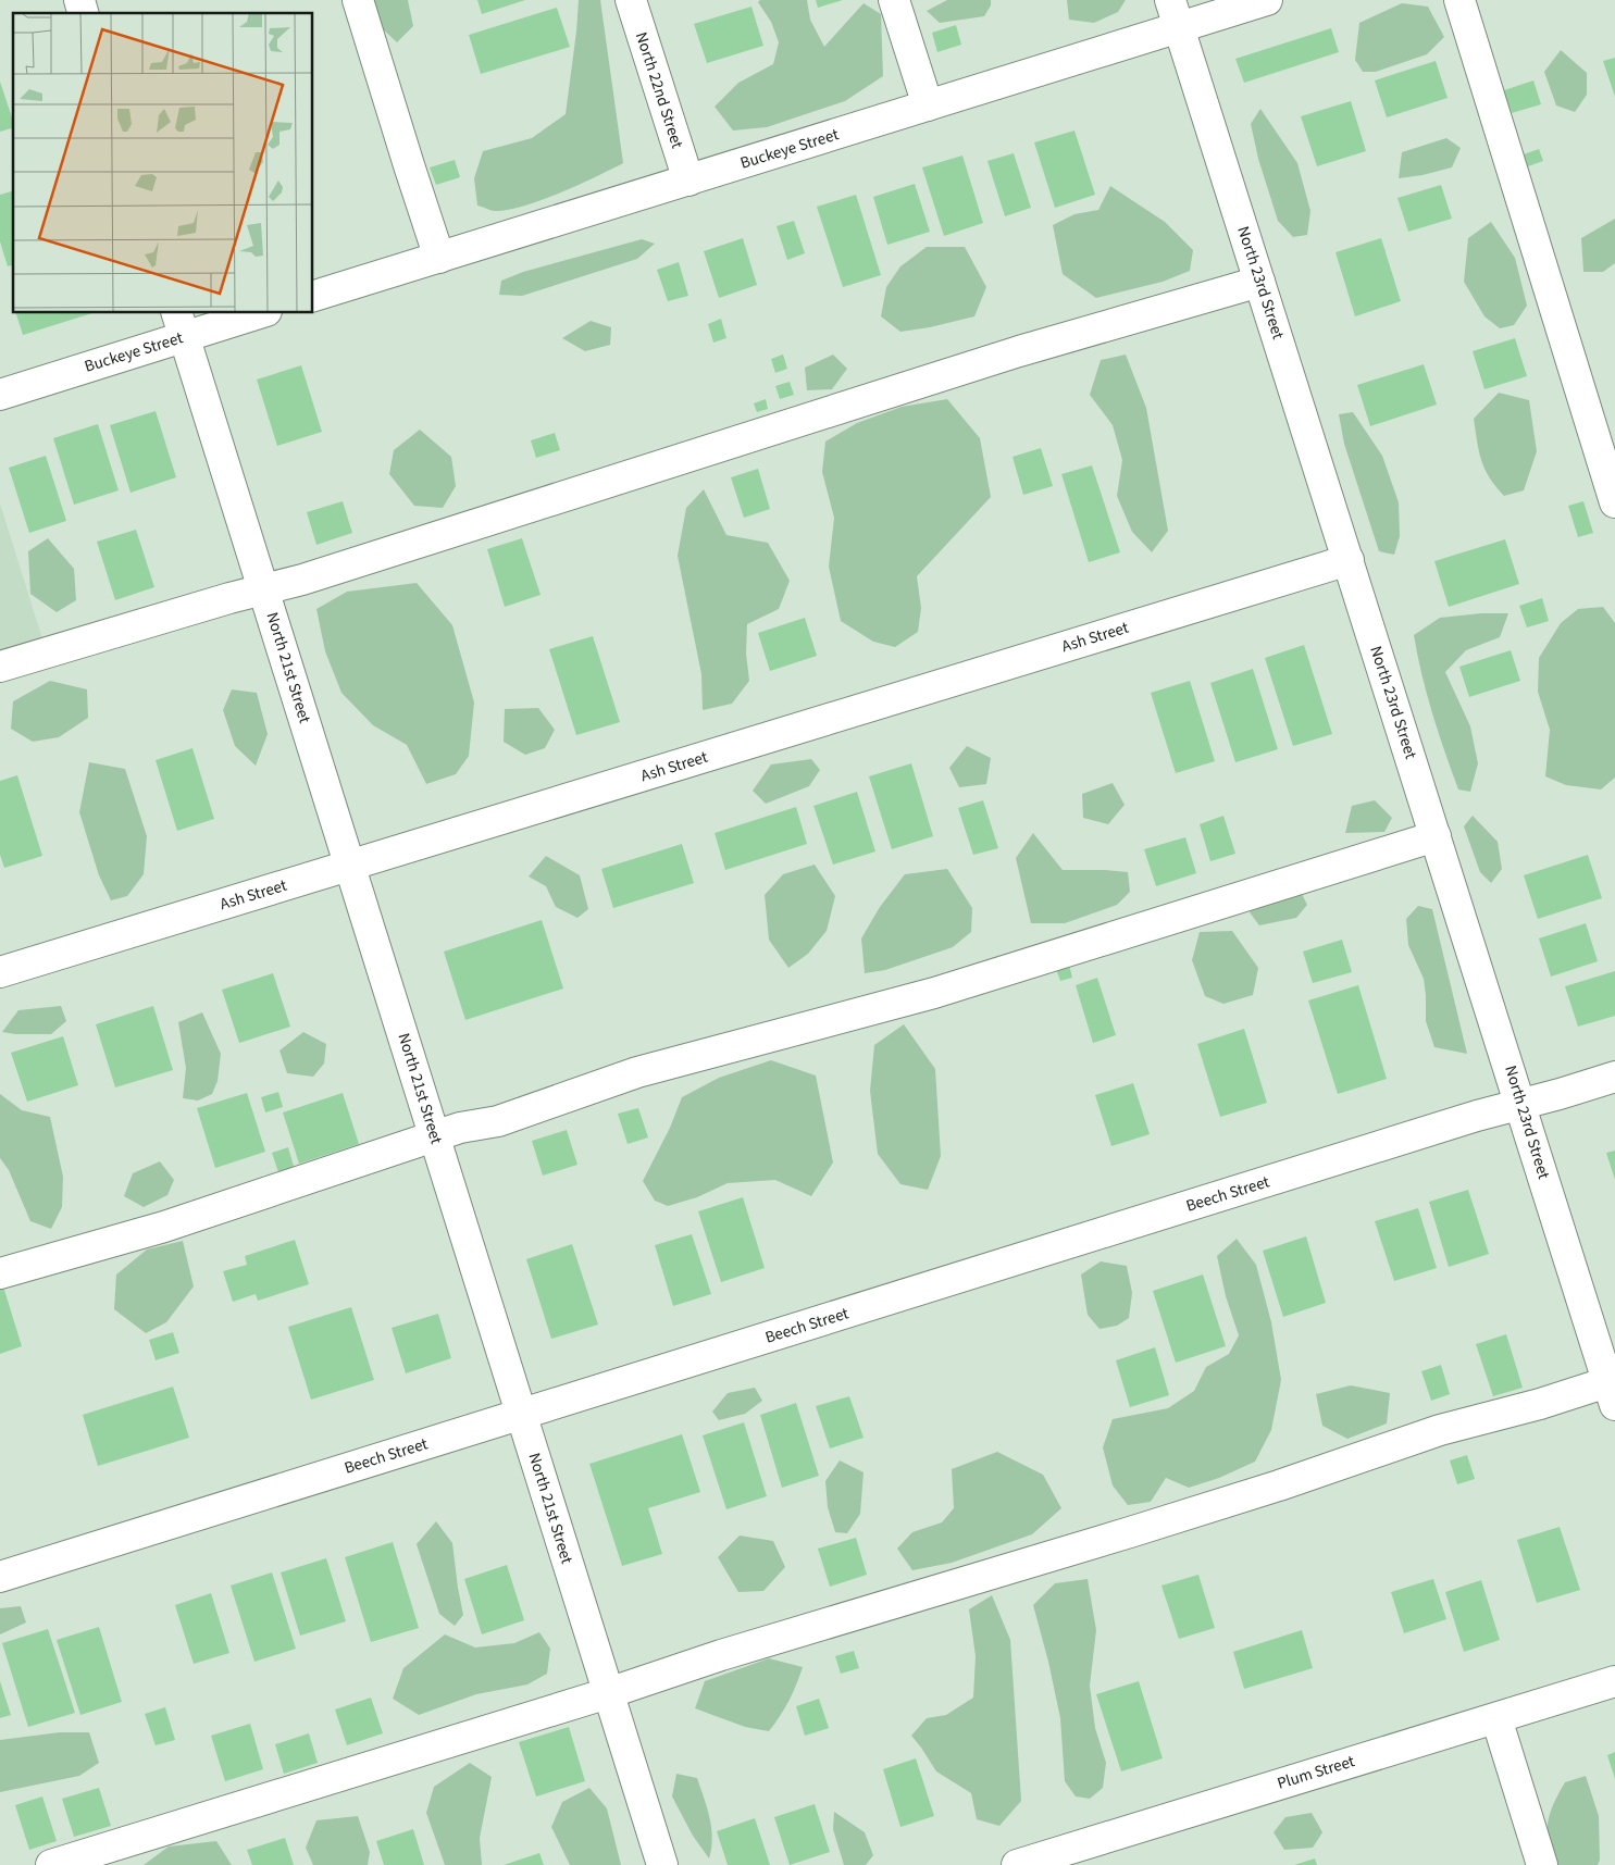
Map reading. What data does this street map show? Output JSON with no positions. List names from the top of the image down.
{
  "streets": {
    "street": [
      "North 22nd Street",
      "Buckeye Street",
      "North 23rd Street",
      "Ash Street",
      "North 21st Street",
      "Beech Street",
      "Plum Street"
    ]
  },
  "crossings": [
    ["North 22nd Street", "Buckeye Street"],
    ["Buckeye Street", "North 23rd Street"],
    ["Buckeye Street", "North 21st Street"],
    ["North 23rd Street", "Ash Street"],
    ["North 23rd Street", "Beech Street"],
    ["Ash Street", "North 21st Street"],
    ["North 21st Street", "Beech Street"]
  ]
}
